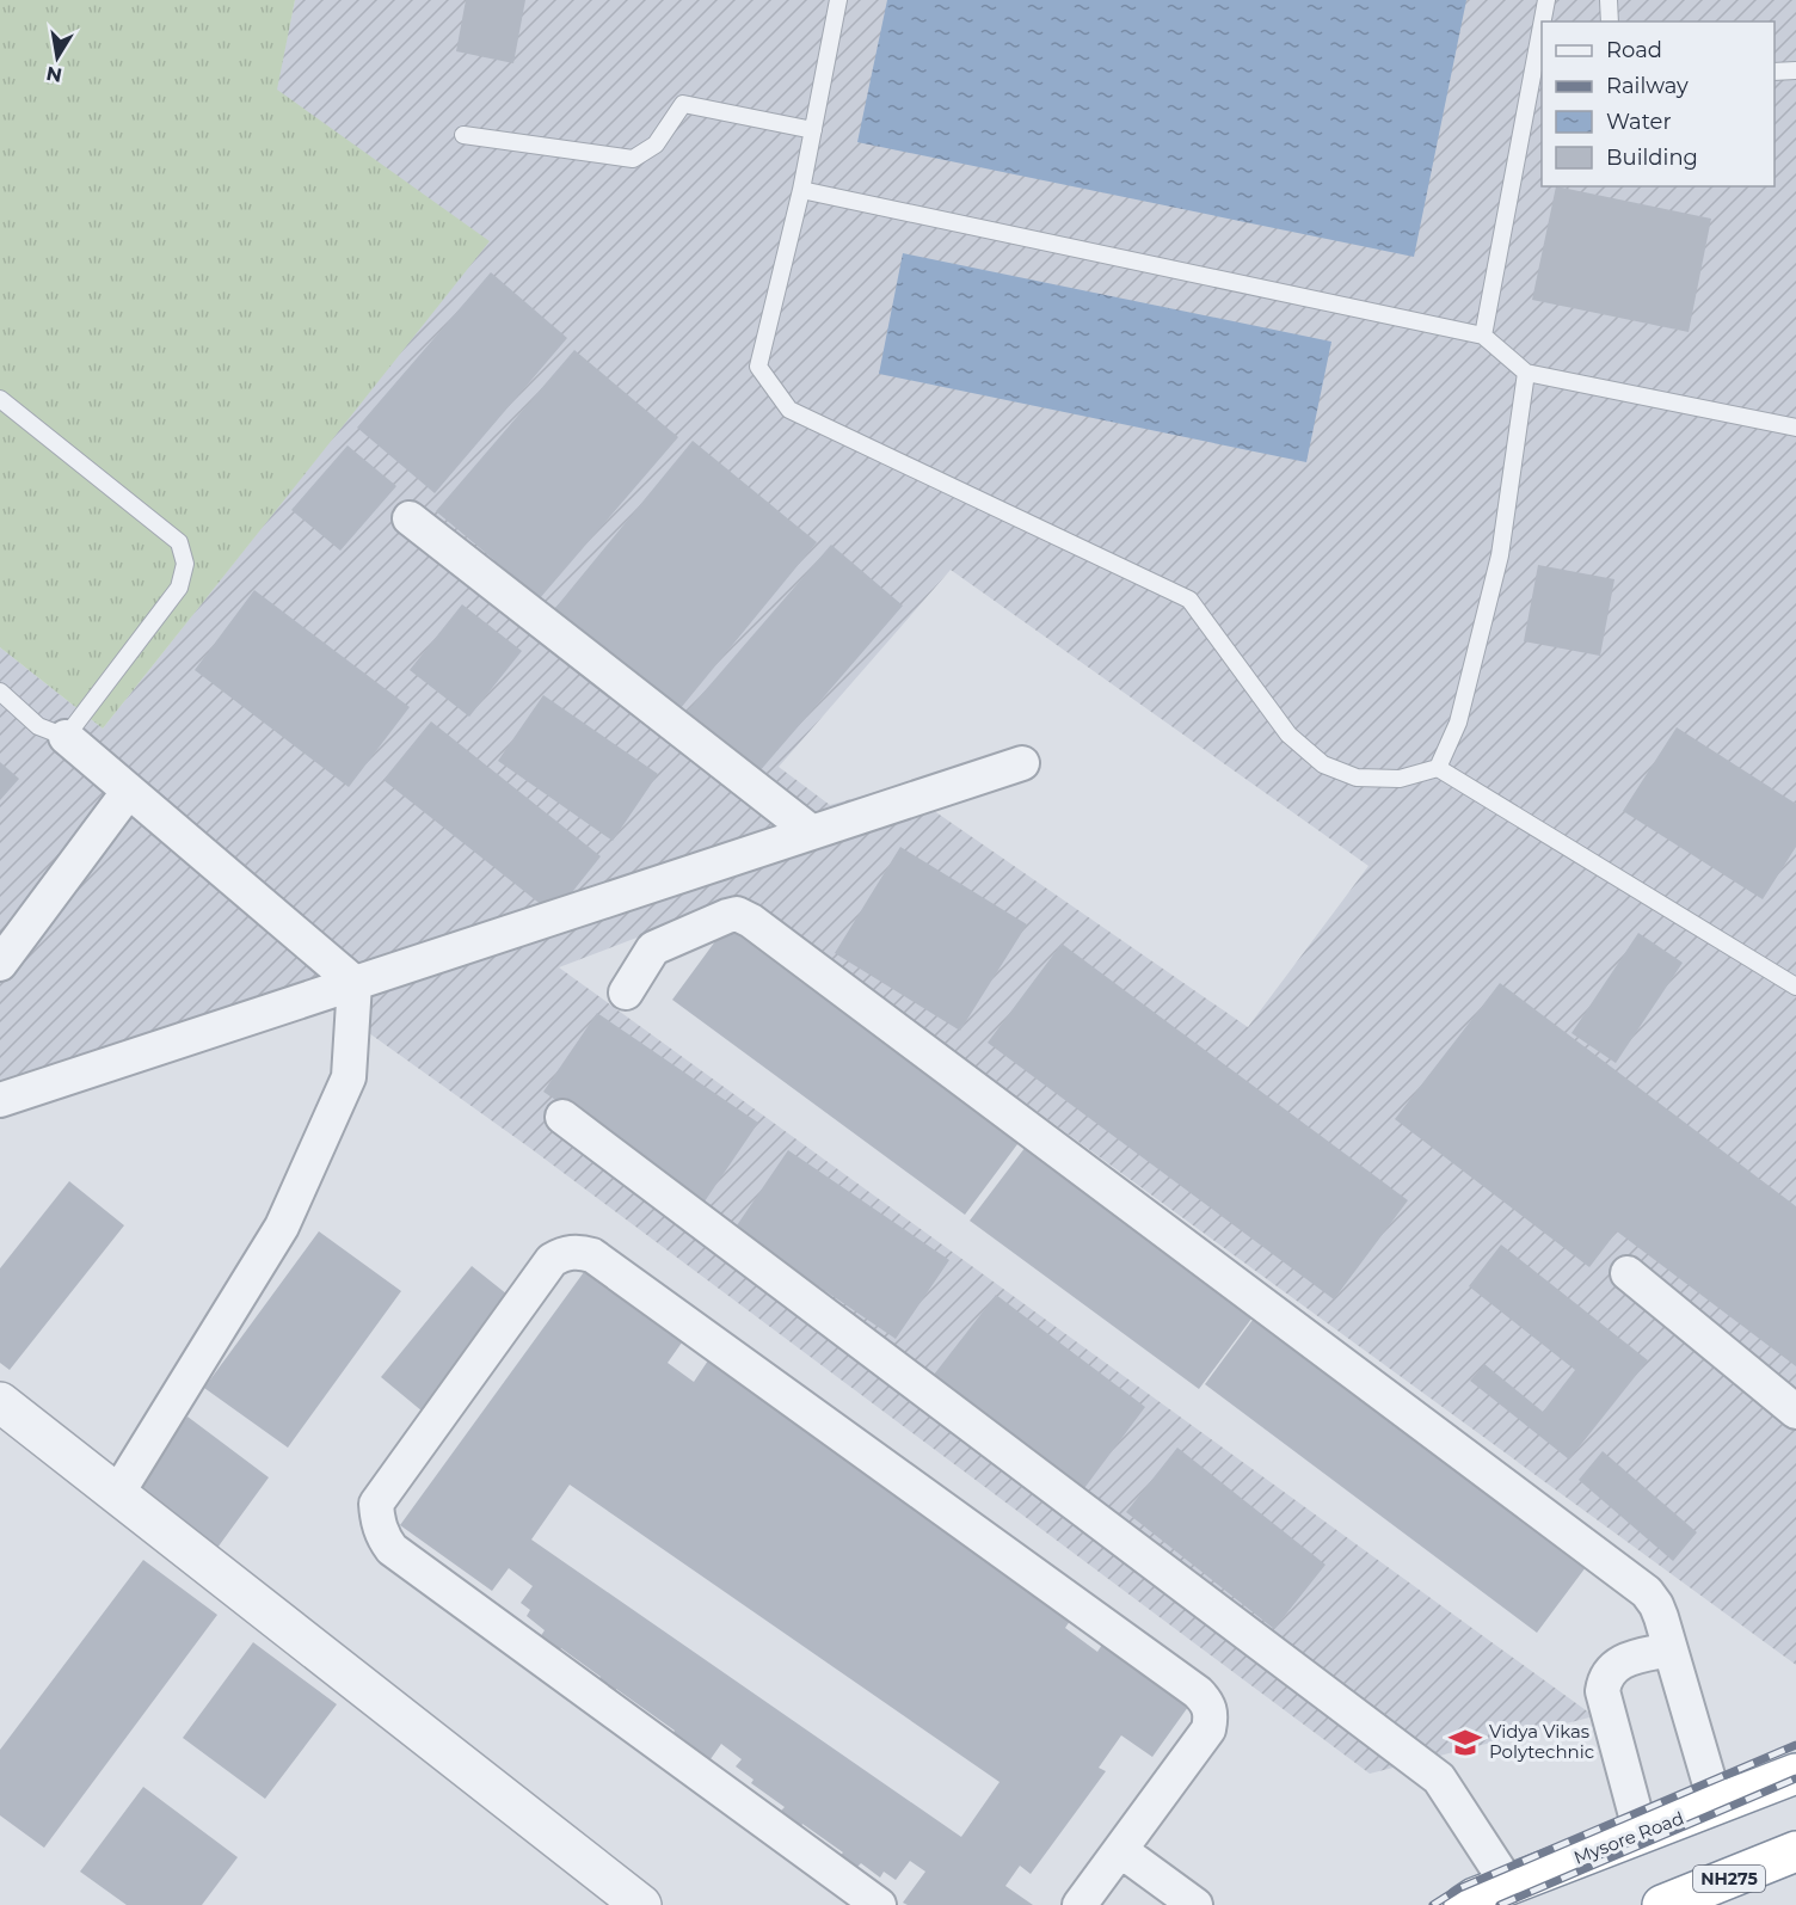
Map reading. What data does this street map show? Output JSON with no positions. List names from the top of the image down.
{
  "streets": {
    "highway": ["Mysore Road", "NH275"]
  },
  "places": {
    "school or university": ["Vidya Vikas Polytechnic"]
  },
  "legend": [
    "Road",
    "Railway",
    "Water",
    "Building"
  ],
  "north": "bottom"
}
